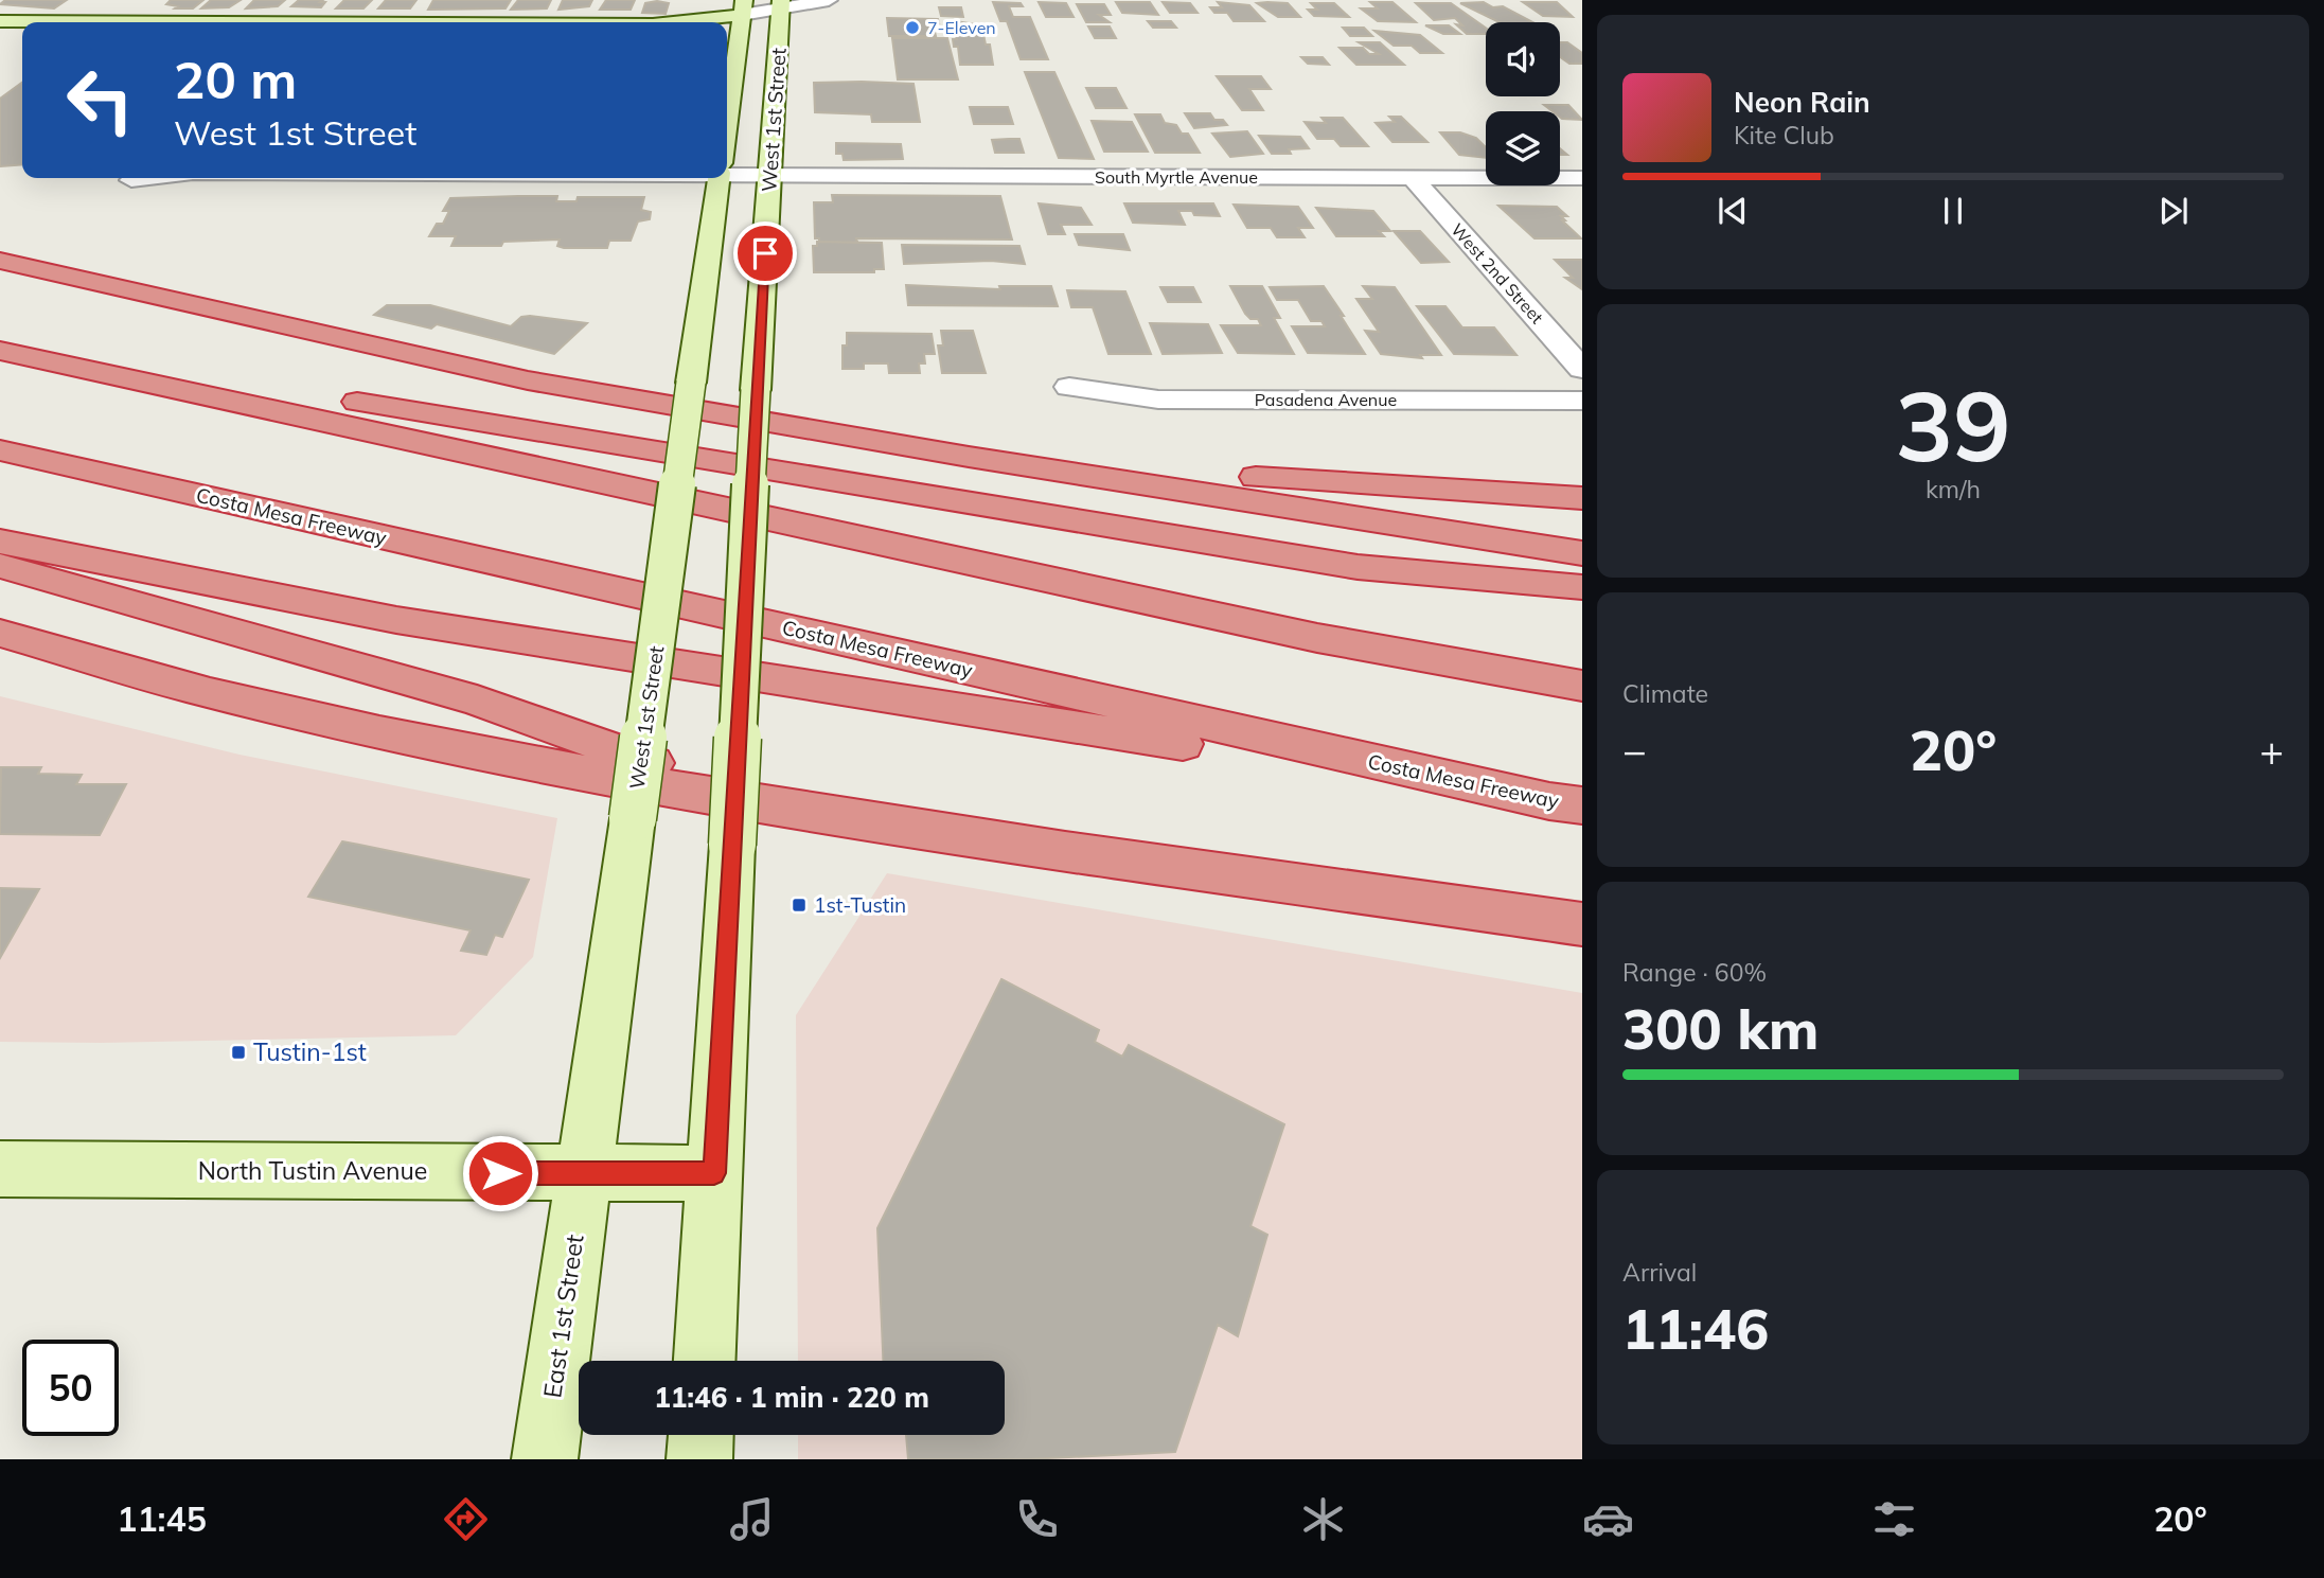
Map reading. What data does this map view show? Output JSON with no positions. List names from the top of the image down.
{
  "streets": {
    "highway": ["Costa Mesa Freeway"],
    "main road": ["West 1st Street", "North Tustin Avenue", "East 1st Street"],
    "street": ["South Myrtle Avenue", "West 2nd Street", "Pasadena Avenue"]
  },
  "crossings": [
    ["West 1st Street", "South Myrtle Avenue"],
    ["West 1st Street", "North Tustin Avenue"],
    ["West 1st Street", "East 1st Street"],
    ["South Myrtle Avenue", "West 2nd Street"],
    ["North Tustin Avenue", "East 1st Street"]
  ],
  "places": {
    "other": ["7-Eleven"],
    "transit": ["1st-Tustin", "Tustin-1st"]
  },
  "page": {
    "turn": ["20 m", "West 1st Street"],
    "song": ["Neon Rain", "Kite Club"],
    "tile": [
      ["39", "km/h"],
      "Climate",
      ["Range · 60%", "300 km"],
      ["Arrival", "11:46"]
    ],
    "heat": ["−", "20°", "+"],
    "limit": "50",
    "trip": "11:46 · 1 min · 220 m",
    "tabs": ["11:45", "20°"]
  }
}
